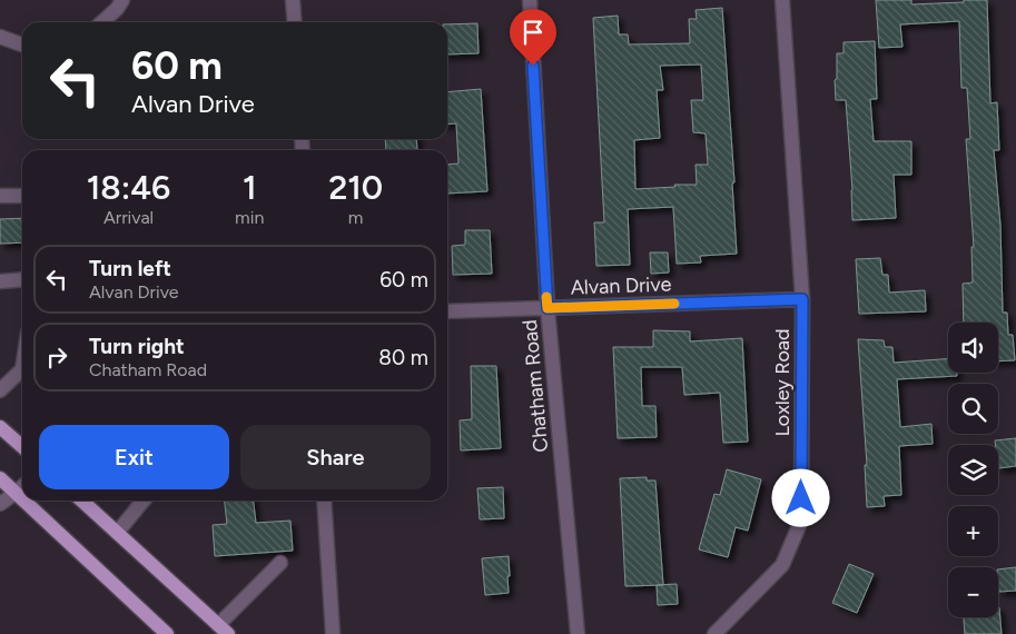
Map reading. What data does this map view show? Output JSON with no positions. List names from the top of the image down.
{
  "streets": {
    "street": ["Alvan Drive", "Loxley Road", "Chatham Road"]
  },
  "crossings": [
    ["Alvan Drive", "Loxley Road"],
    ["Alvan Drive", "Chatham Road"]
  ],
  "page": {
    "turn": ["60 m", "Alvan Drive"],
    "eta": [
      "18:46",
      "Arrival",
      "1",
      "min",
      "210",
      "m"
    ],
    "list": [
      {
        "name": "Turn left",
        "note": "Alvan Drive",
        "value": "60 m"
      },
      {
        "name": "Turn right",
        "note": "Chatham Road",
        "value": "80 m"
      }
    ],
    "map_buttons": ["+", "−"],
    "buttons": ["Exit", "Share"]
  }
}
